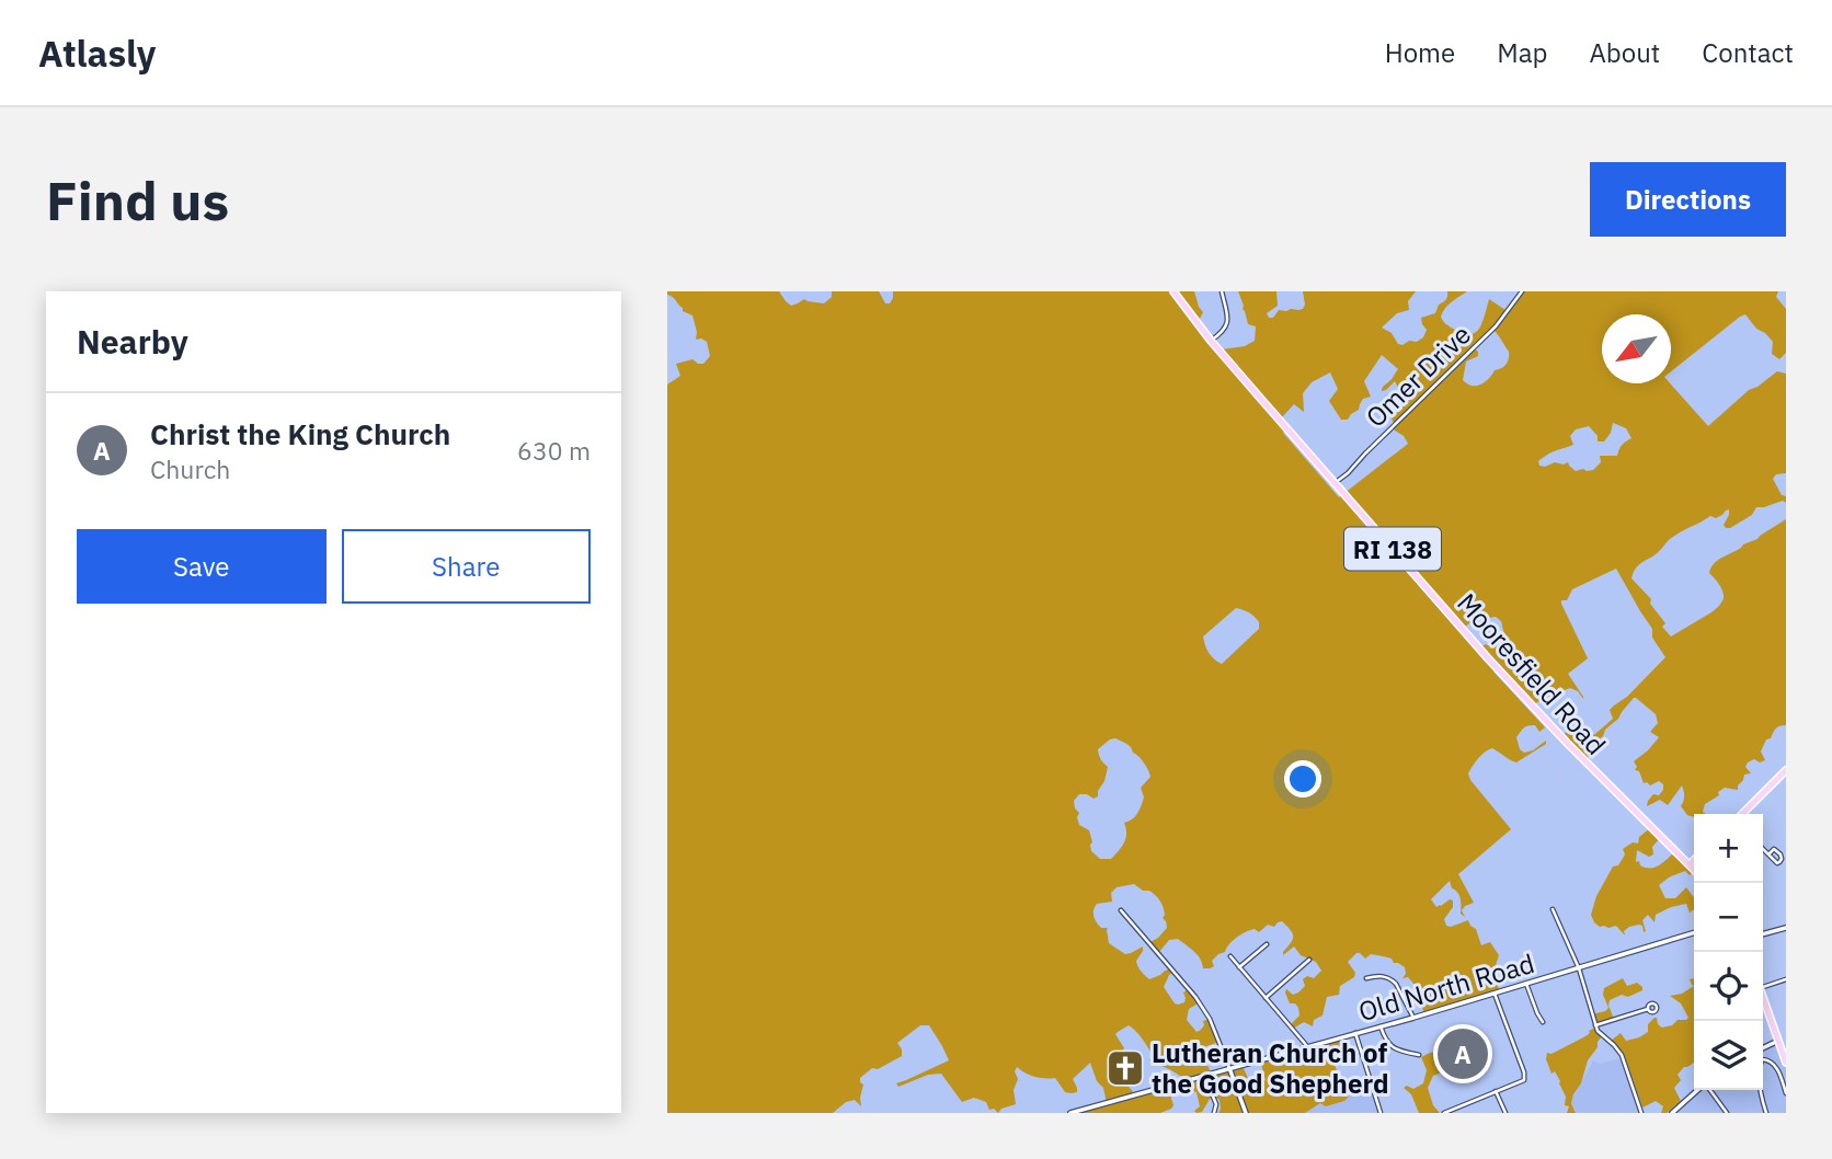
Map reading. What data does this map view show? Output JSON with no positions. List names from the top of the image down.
{
  "streets": {
    "main road": ["RI 138", "Mooresfield Road"],
    "street": ["Omer Drive", "Old North Road"]
  },
  "crossings": [
    ["Omer Drive", "Mooresfield Road"],
    ["RI 138", "Mooresfield Road"]
  ],
  "places": {
    "church": ["Lutheran Church of the Good Shepherd"]
  },
  "north": "bottom left",
  "page": {
    "header": "Atlasly",
    "nav": [
      "Home",
      "Map",
      "About",
      "Contact"
    ],
    "buttons": [
      "Directions",
      ["Save", "Share"]
    ],
    "title": "Find us",
    "heading": "Nearby",
    "list": [
      {
        "mark": "A",
        "name": "Christ the King Church",
        "note": "Church",
        "value": "630 m"
      }
    ],
    "map_buttons": ["+", "−"],
    "pins": "A"
  }
}
